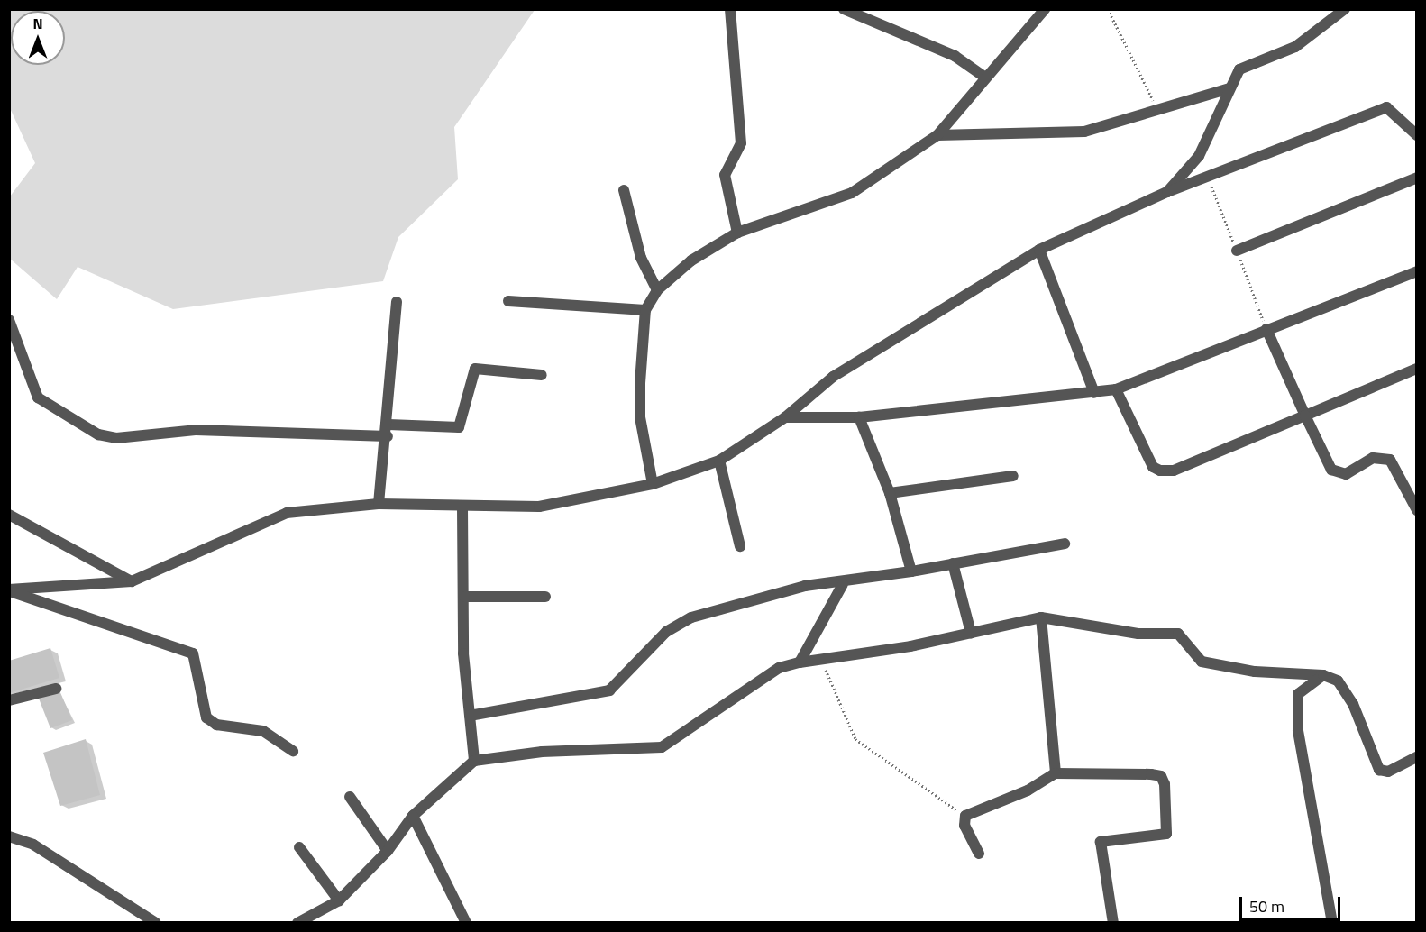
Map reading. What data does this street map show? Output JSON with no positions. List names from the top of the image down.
{
  "scale_bar": "50 m",
  "north": "top"
}
